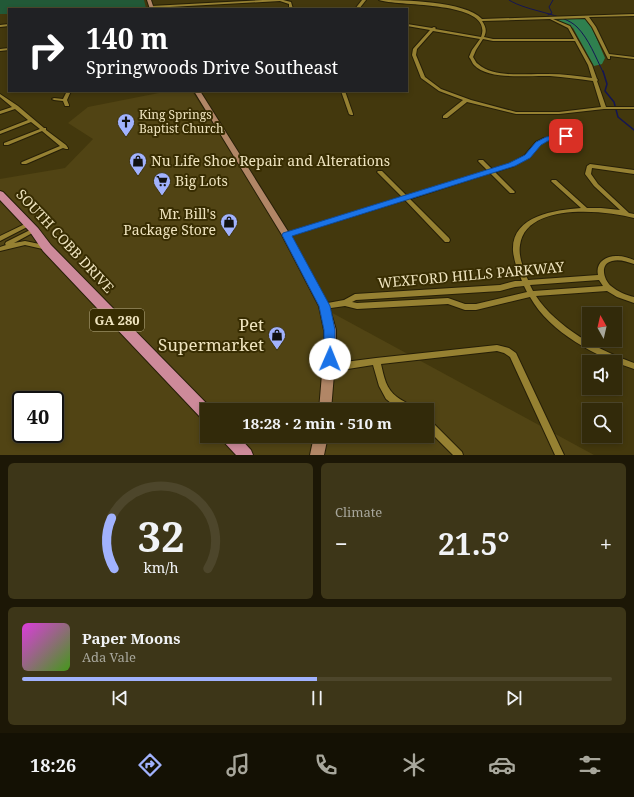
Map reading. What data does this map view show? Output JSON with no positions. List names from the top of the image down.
{
  "streets": {
    "main road": ["SOUTH COBB DRIVE", "GA 280"],
    "street": ["WEXFORD HILLS PARKWAY"]
  },
  "places": {
    "church": ["King Springs Baptist Church"],
    "shop": ["Nu Life Shoe Repair and Alterations", "Mr. Bill's Package Store", "Pet Supermarket"],
    "supermarket": ["Big Lots"]
  },
  "north": "top",
  "page": {
    "turn": ["140 m", "Springwoods Drive Southeast"],
    "limit": "40",
    "trip": "18:28 · 2 min · 510 m",
    "tile": "Climate",
    "heat": ["−", "21.5°", "+"],
    "song": ["Paper Moons", "Ada Vale"],
    "tabs": "18:26",
    "gauge": ["32", "km/h"]
  }
}
